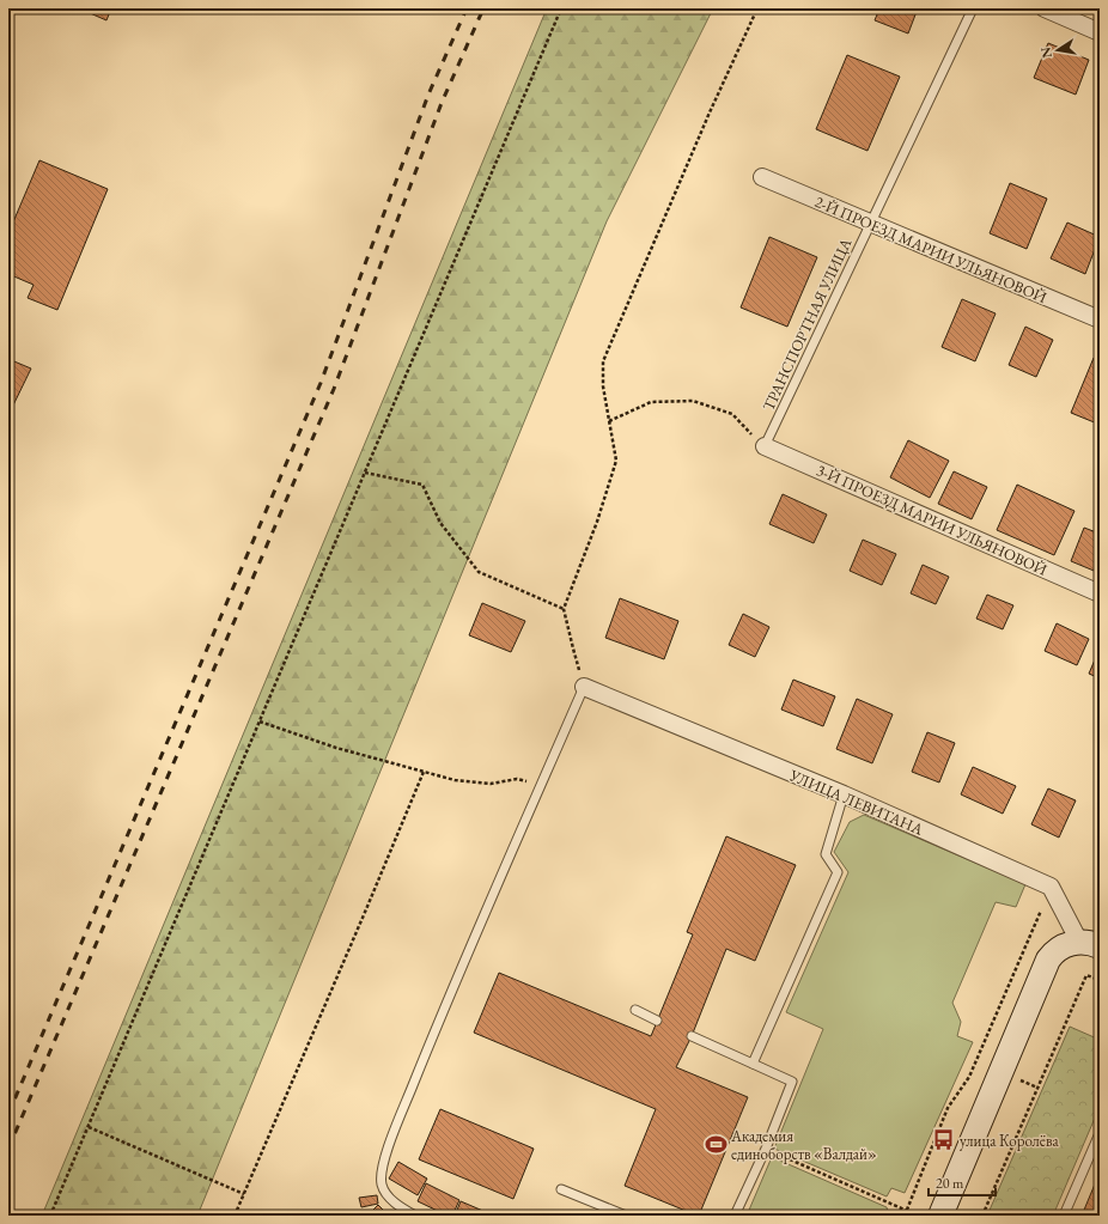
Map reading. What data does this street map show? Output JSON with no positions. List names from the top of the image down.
{
  "streets": {
    "street": ["2-Й ПРОЕЗД МАРИИ УЛЬЯНОВОЙ", "3-Й ПРОЕЗД МАРИИ УЛЬЯНОВОЙ", "УЛИЦА ЛЕВИТАНА"],
    "lane": ["ТРАНСПОРТНАЯ УЛИЦА"]
  },
  "crossings": [
    ["2-Й ПРОЕЗД МАРИИ УЛЬЯНОВОЙ", "ТРАНСПОРТНАЯ УЛИЦА"],
    ["ТРАНСПОРТНАЯ УЛИЦА", "3-Й ПРОЕЗД МАРИИ УЛЬЯНОВОЙ"]
  ],
  "places": {
    "bus stop": ["улица Королёва"],
    "sports": ["Академия единоборств «Валдай»"]
  },
  "scale_bar": "20 m",
  "north": "left"
}
